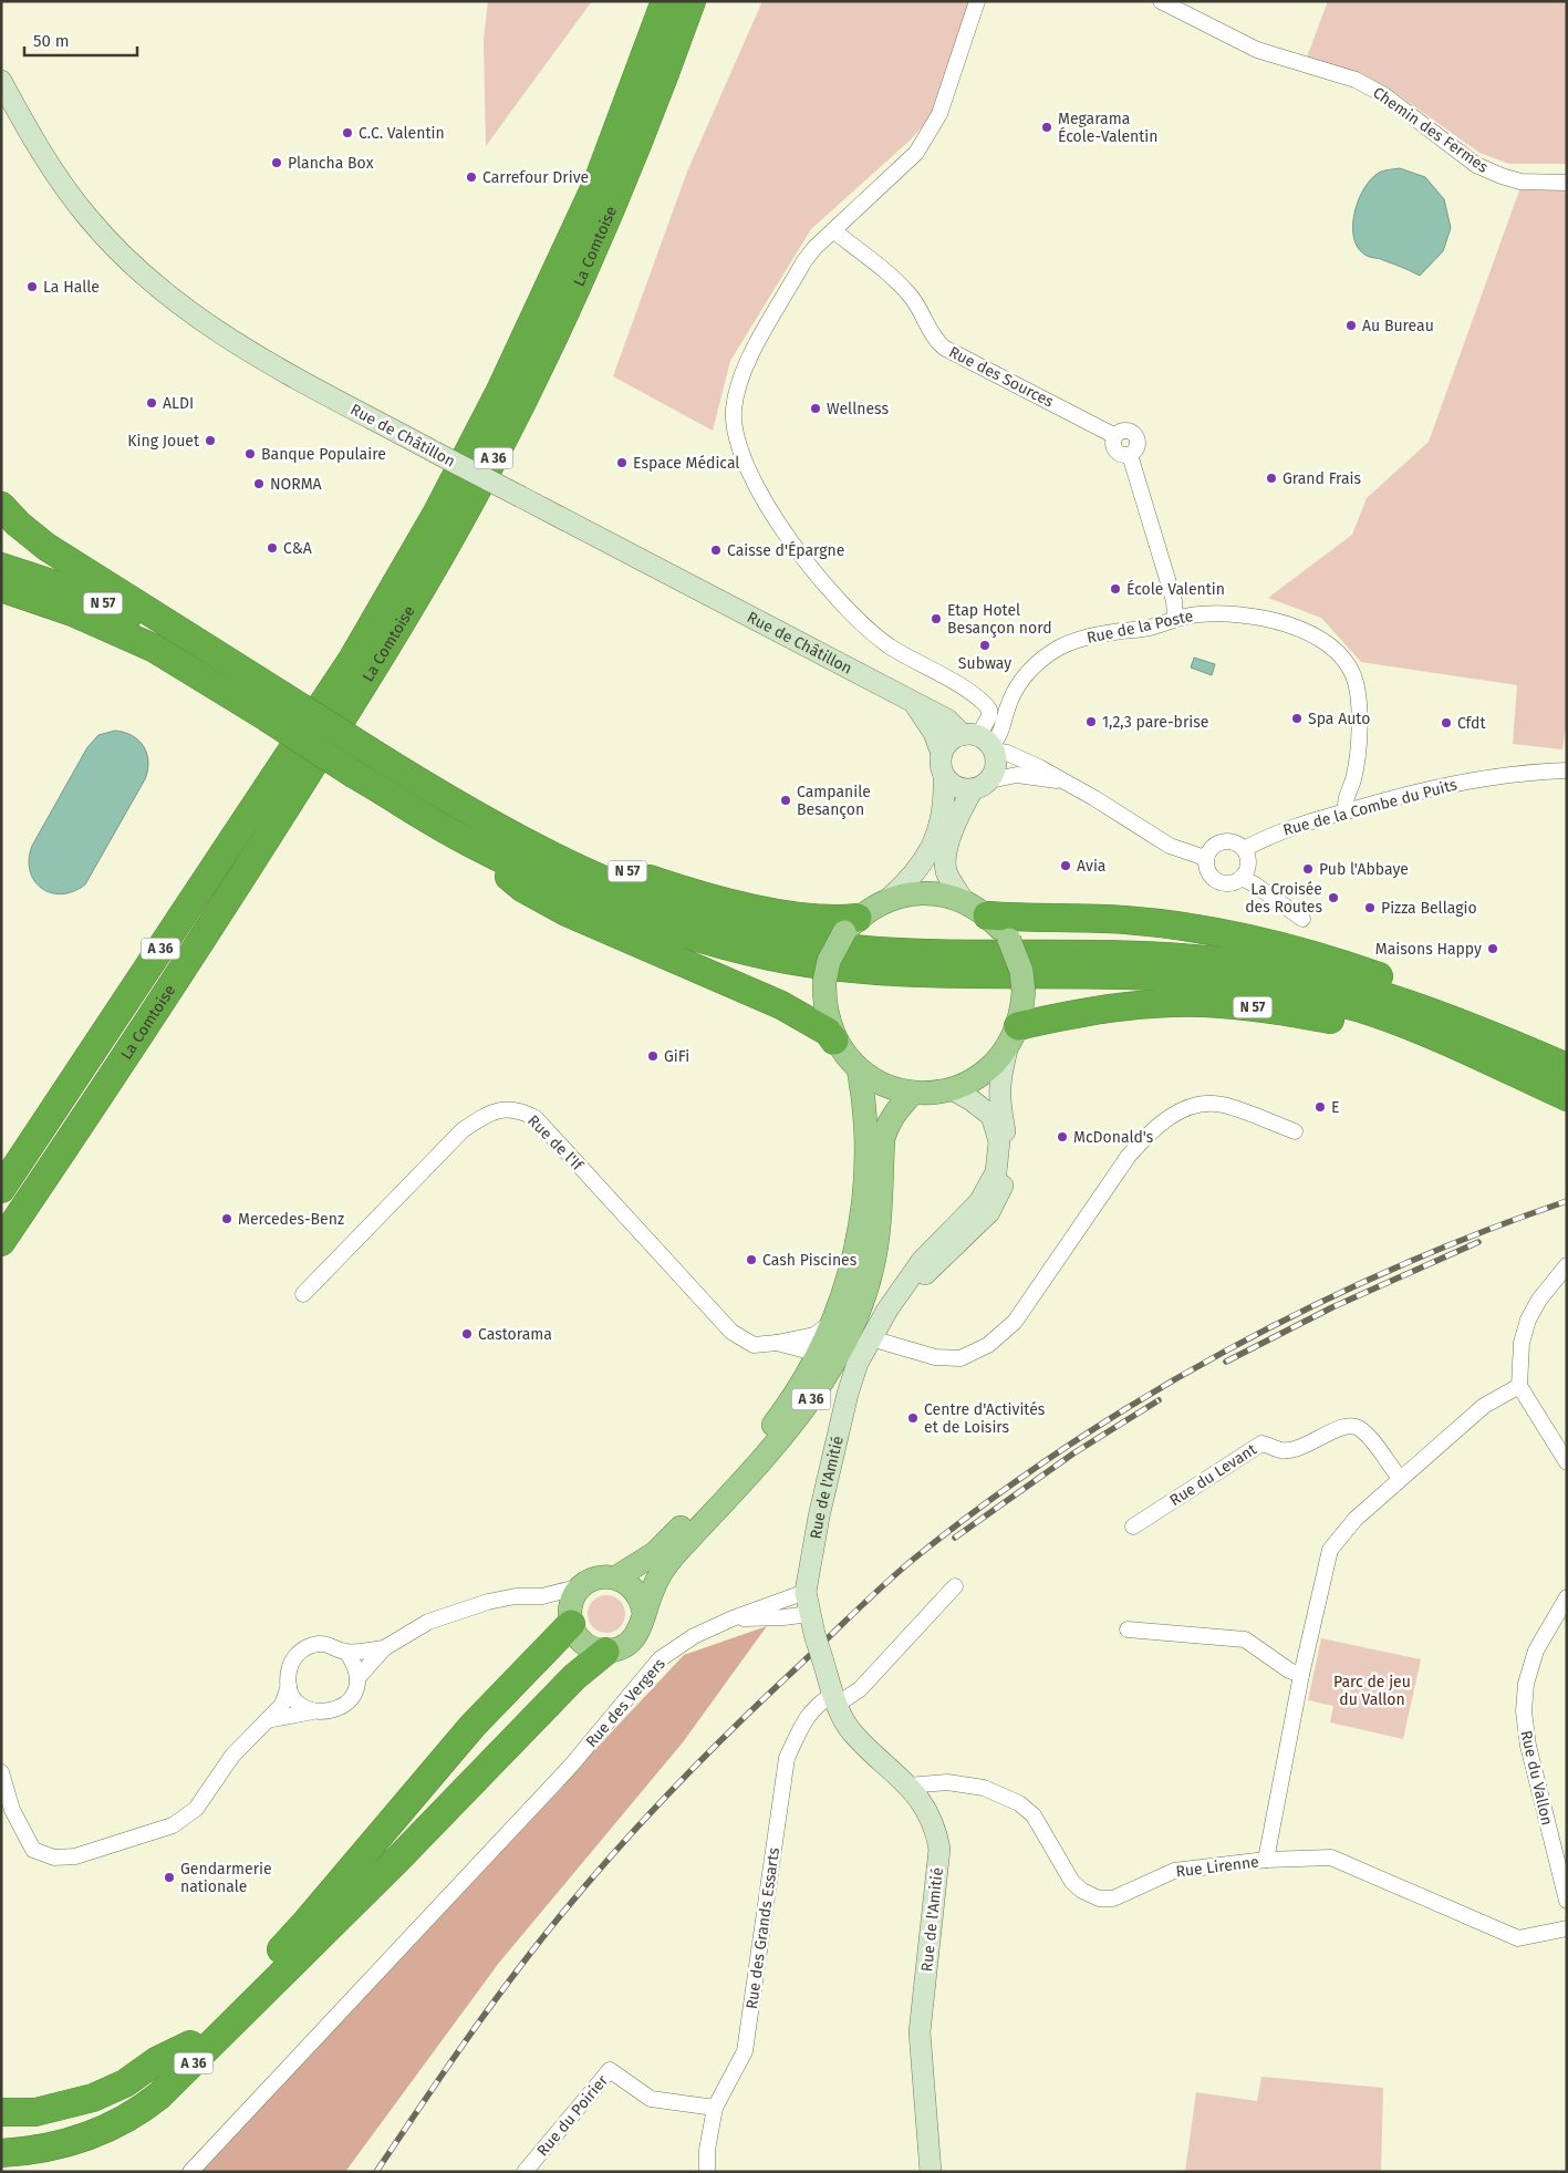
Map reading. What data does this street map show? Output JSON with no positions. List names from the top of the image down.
{
  "streets": {
    "highway": ["La Comtoise", "A 36", "N 57"],
    "street": [
      "Chemin des Fermes",
      "Rue des Sources",
      "Rue de Châtillon",
      "Rue de la Poste",
      "Rue de la Combe du Puits",
      "Rue de l'If",
      "Rue du Levant",
      "Rue de l'Amitié",
      "Rue des Vergers",
      "Rue du Vallon",
      "Rue Lirenne",
      "Rue des Grands Essarts",
      "Rue du Poirier"
    ]
  },
  "crossings": [
    ["La Comtoise", "A 36"],
    ["Rue des Sources", "Rue de la Poste"],
    ["Rue de Châtillon", "N 57"],
    ["Rue de Châtillon", "Rue de la Poste"],
    ["A 36", "N 57"],
    ["N 57", "Rue de la Poste"],
    ["N 57", "Rue de l'Amitié"],
    ["Rue de la Poste", "Rue de la Combe du Puits"],
    ["Rue de l'Amitié", "Rue des Vergers"],
    ["Rue de l'Amitié", "Rue Lirenne"],
    ["Rue de l'Amitié", "Rue des Grands Essarts"],
    ["Rue des Grands Essarts", "Rue du Poirier"]
  ],
  "parks": ["Parc de jeu du Vallon"],
  "places": [
    "Megarama École-Valentin",
    "C.C. Valentin",
    "Plancha Box",
    "Carrefour Drive",
    "La Halle",
    "Au Bureau",
    "ALDI",
    "Wellness",
    "King Jouet",
    "Banque Populaire",
    "Espace Médical",
    "Grand Frais",
    "NORMA",
    "C&A",
    "Caisse d'Épargne",
    "École Valentin",
    "Etap Hotel Besançon nord",
    "Subway",
    "Spa Auto",
    "1,2,3 pare-brise",
    "Cfdt",
    "Campanile Besançon",
    "Avia",
    "Pub l'Abbaye",
    "La Croisée des Routes",
    "Pizza Bellagio",
    "Maisons Happy",
    "GiFi",
    "E",
    "McDonald's",
    "Mercedes-Benz",
    "Cash Piscines",
    "Castorama",
    "Centre d'Activités et de Loisirs",
    "Gendarmerie nationale"
  ],
  "scale_bar": "50 m"
}
